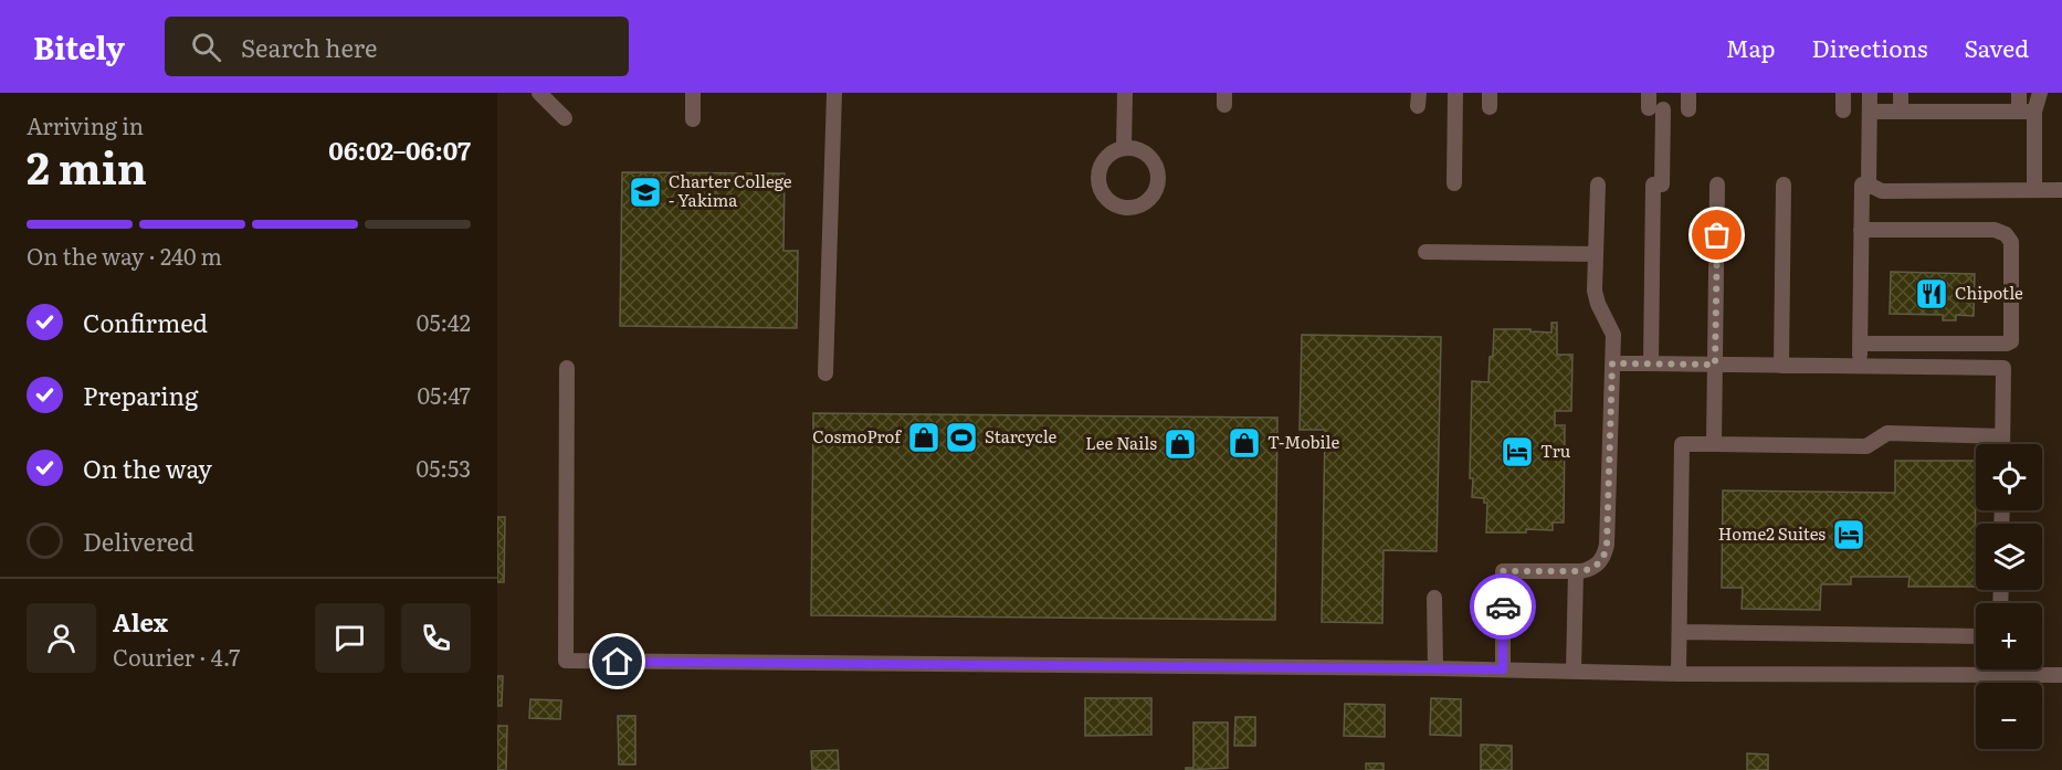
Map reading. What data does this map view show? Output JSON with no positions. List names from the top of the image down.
{
  "places": {
    "school or university": ["Charter College - Yakima"],
    "restaurant": ["Chipotle"],
    "shop": ["CosmoProf", "T-Mobile", "Lee Nails"],
    "sports": ["Starcycle"],
    "hotel": ["Tru", "Home2 Suites"]
  },
  "page": {
    "header": "Bitely",
    "search": "Search here",
    "nav": ["Map", "Directions", "Saved"],
    "heading": ["2 min", "Arriving in", "06:02–06:07"],
    "panel": ["Alex", "Courier · 4.7"],
    "bar": "On the way · 240 m",
    "list": [
      ["Confirmed", "05:42"],
      ["Preparing", "05:47"],
      ["On the way", "05:53"],
      "Delivered"
    ],
    "map_buttons": ["+", "−"]
  }
}
